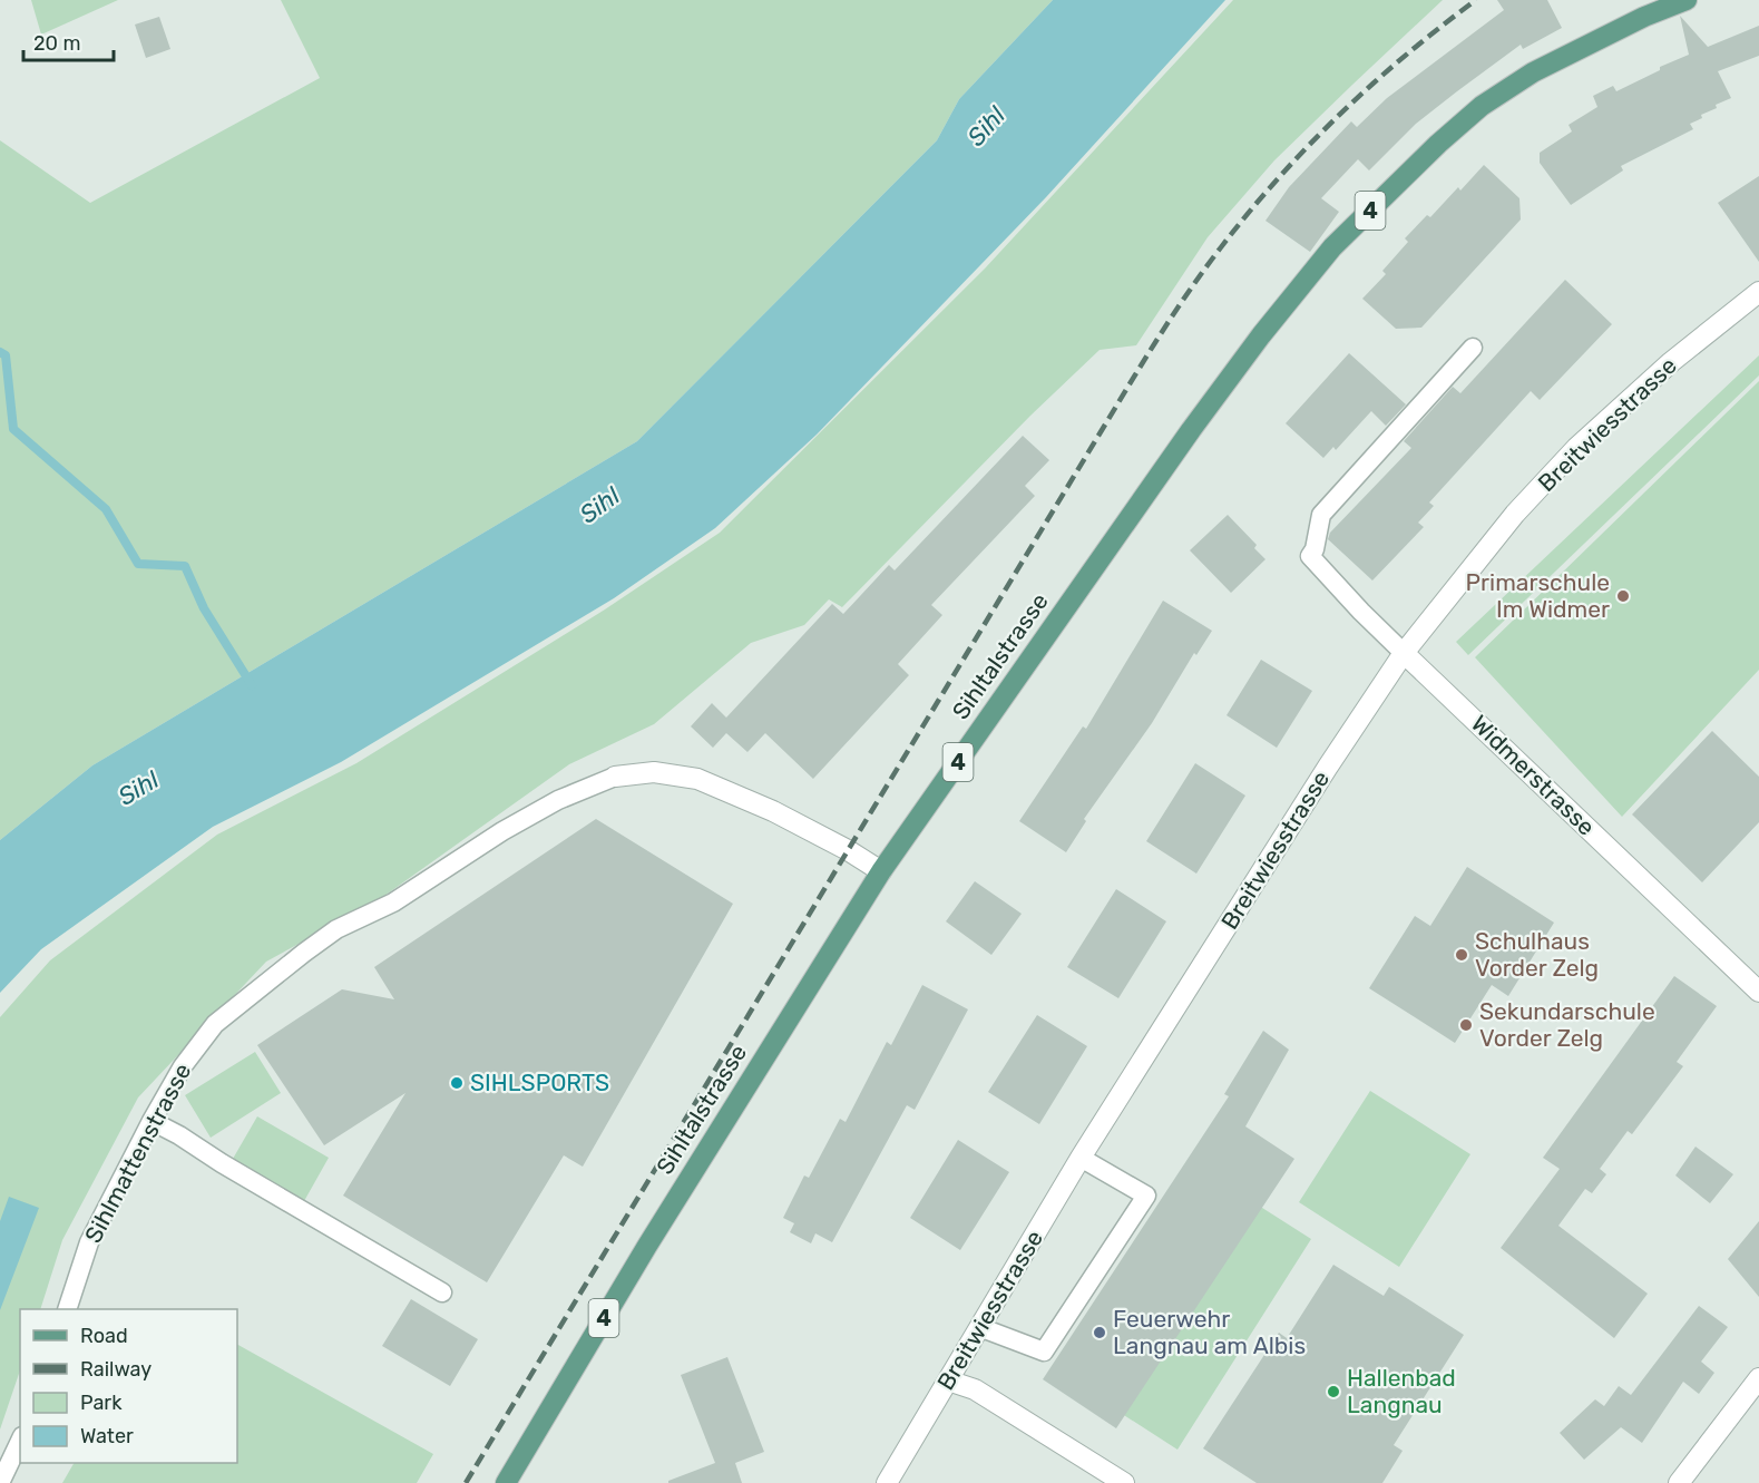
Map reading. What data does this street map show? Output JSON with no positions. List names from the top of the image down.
{
  "streets": {
    "main road": ["4", "Sihltalstrasse"],
    "street": ["Breitwiesstrasse", "Widmerstrasse"],
    "lane": ["Sihlmattenstrasse"]
  },
  "crossings": [
    ["Breitwiesstrasse", "Widmerstrasse"]
  ],
  "water": ["Sihl"],
  "places": [
    "Primarschule Im Widmer",
    "Schulhaus Vorder Zelg",
    "Sekundarschule Vorder Zelg",
    "SIHLSPORTS",
    "Feuerwehr Langnau am Albis",
    "Hallenbad Langnau"
  ],
  "legend": [
    "Road",
    "Railway",
    "Park",
    "Water"
  ],
  "scale_bar": "20 m"
}
